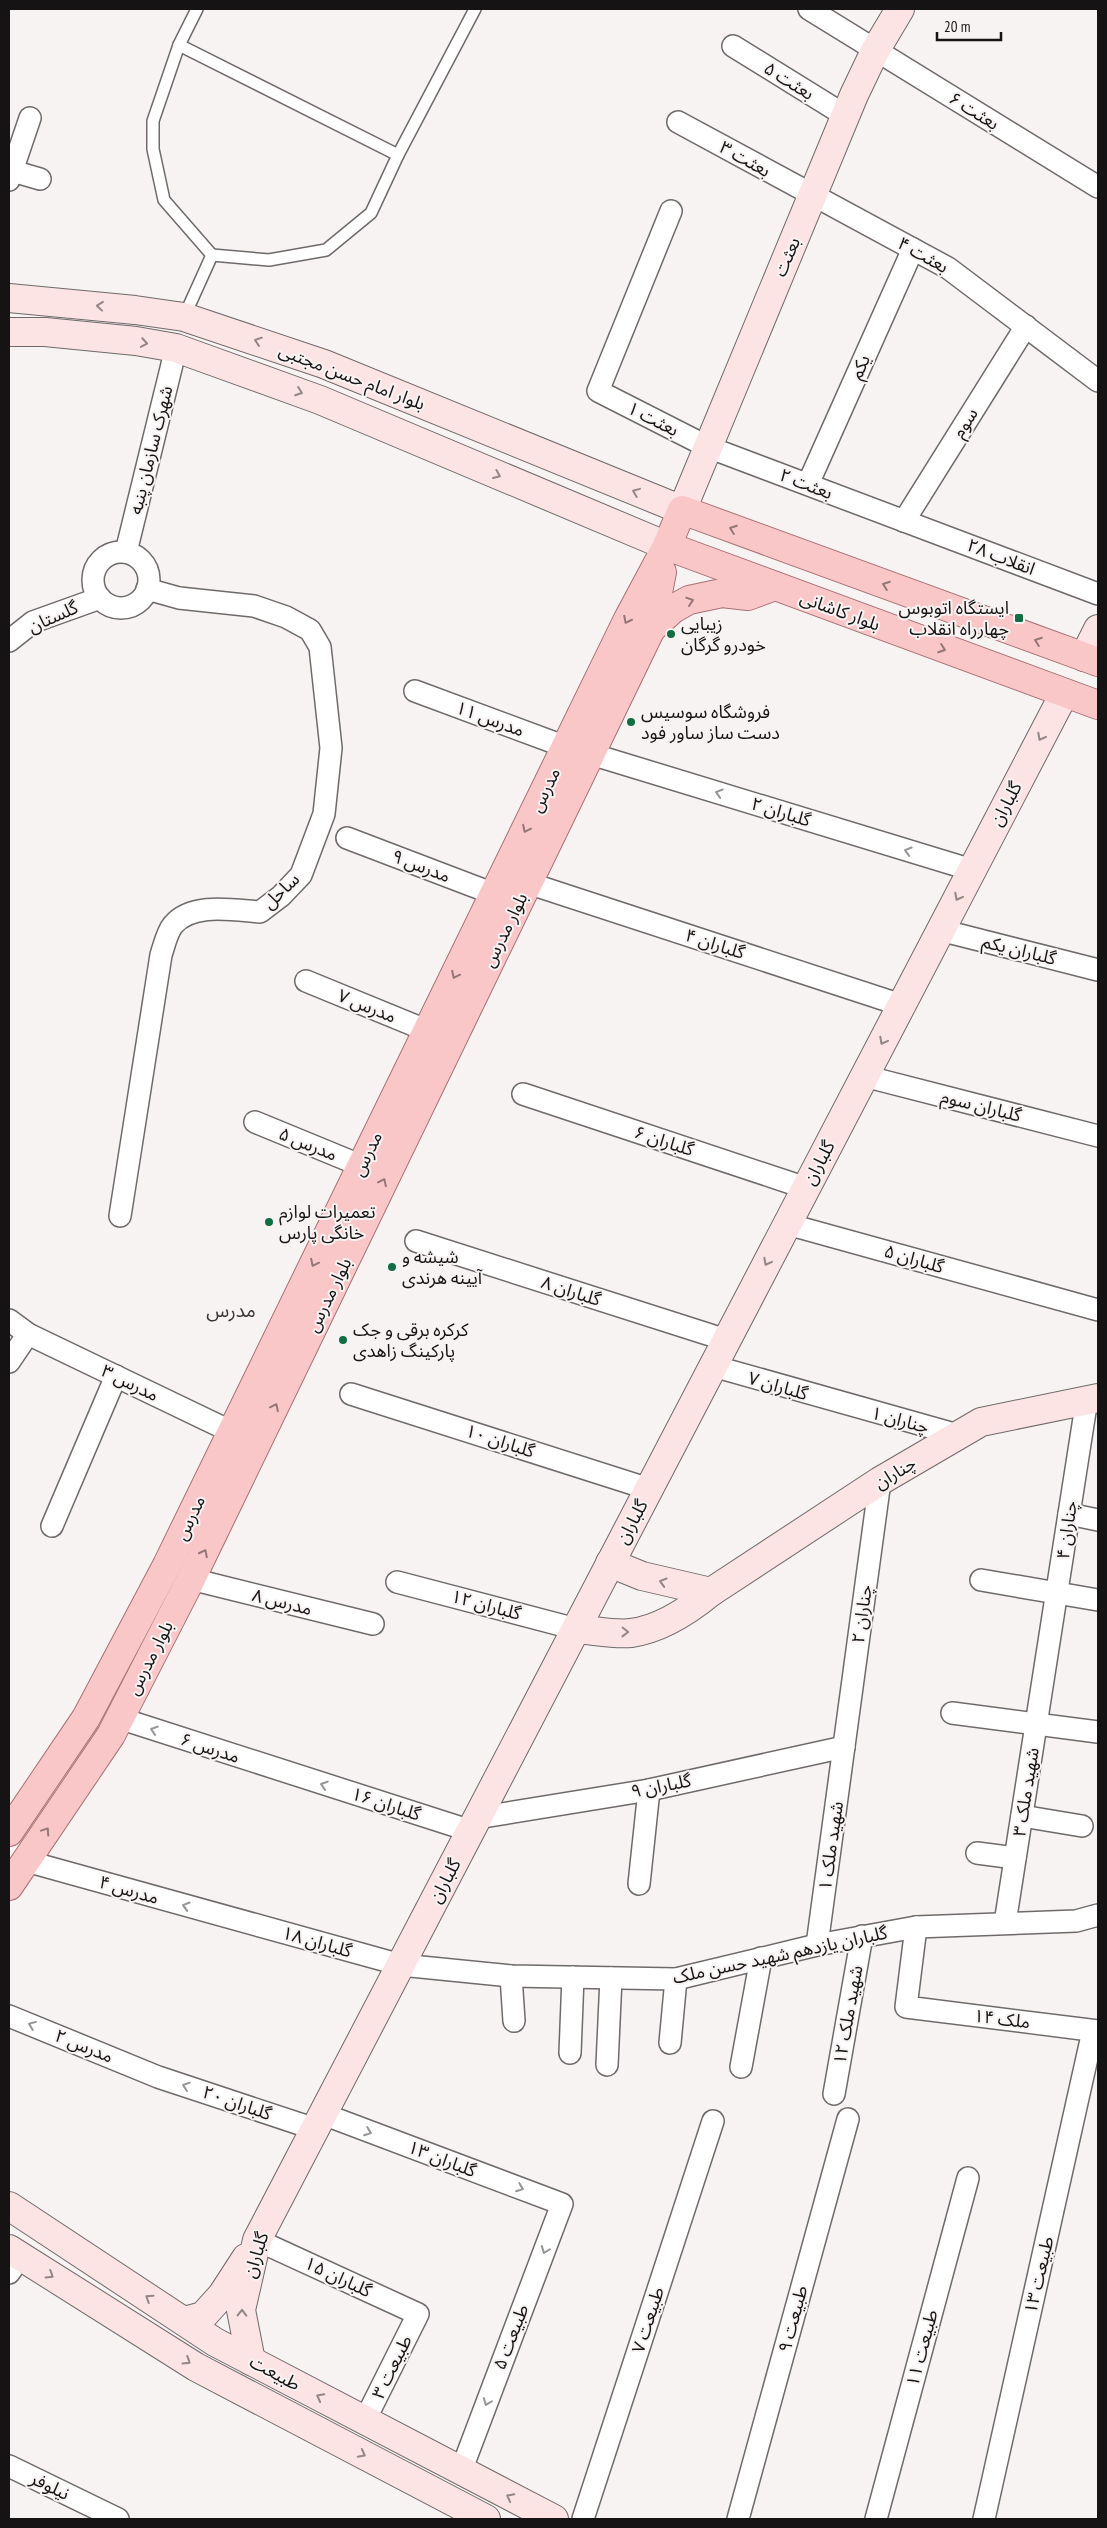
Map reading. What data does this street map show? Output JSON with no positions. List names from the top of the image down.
{
  "streets": {
    "main road": ["بلوار کاشانی", "مدرس", "بلوار مدرس"],
    "street": [
      "۵ بعثت",
      "۶ بعثت",
      "۳ بعثت",
      "۴ بعثت",
      "بعثت",
      "یکم",
      "بلوار امام حسن مجتبی",
      "۱ بعثت",
      "سوم",
      "شهرک سازمان پنبه",
      "۲ بعثت",
      "۲۸ انقلاب",
      "گلستان",
      "مدرس ۱۱",
      "گلباران",
      "گلباران ۲",
      "مدرس ۹",
      "ساحل",
      "گلباران ۴",
      "گلباران یکم",
      "مدرس ۷",
      "گلباران سوم",
      "گلباران ۶",
      "مدرس ۵",
      "گلباران ۵",
      "گلباران ۸",
      "مدرس ۳",
      "۷ گلباران",
      "چناران ۱",
      "گلباران ۱۰",
      "چناران",
      "۴ چناران",
      "مدرس ۸",
      "گلباران ۱۲",
      "۲ چناران",
      "مدرس ۶",
      "۹ گلباران",
      "۳ شهید ملک",
      "گلباران ۱۶",
      "۱ شهید ملک",
      "مدرس ۴",
      "گلباران ۱۸",
      "گلباران یازدهم شهید حسن ملک",
      "۱۲ شهید ملک",
      "ملک ۱۴",
      "مدرس ۲",
      "گلباران ۲۰",
      "۱۳ گلباران",
      "طبیعت ۱۳",
      "گلباران ۱۵",
      "طبیعت ۹",
      "طبیعت ۷",
      "۵ طبیعت",
      "طبیعت ۱۱",
      "طبیعت ۳",
      "طبیعت",
      "نیلوفر"
    ]
  },
  "crossings": [
    ["۵ بعثت", "بعثت"],
    ["۶ بعثت", "بعثت"],
    ["۳ بعثت", "۴ بعثت"],
    ["۳ بعثت", "بعثت"],
    ["۴ بعثت", "بعثت"],
    ["۴ بعثت", "یکم"],
    ["۴ بعثت", "سوم"],
    ["بعثت", "بلوار امام حسن مجتبی"],
    ["بعثت", "۱ بعثت"],
    ["بعثت", "۲ بعثت"],
    ["یکم", "۲ بعثت"],
    ["بلوار امام حسن مجتبی", "شهرک سازمان پنبه"],
    ["بلوار امام حسن مجتبی", "بلوار کاشانی"],
    ["بلوار امام حسن مجتبی", "مدرس"],
    ["بلوار امام حسن مجتبی", "بلوار مدرس"],
    ["۱ بعثت", "۲ بعثت"],
    ["سوم", "۲ بعثت"],
    ["سوم", "۲۸ انقلاب"],
    ["شهرک سازمان پنبه", "گلستان"],
    ["شهرک سازمان پنبه", "ساحل"],
    ["۲ بعثت", "۲۸ انقلاب"],
    ["بلوار کاشانی", "مدرس"],
    ["بلوار کاشانی", "گلباران"],
    ["بلوار کاشانی", "بلوار مدرس"],
    ["گلستان", "ساحل"],
    ["مدرس ۱۱", "مدرس"],
    ["مدرس ۱۱", "گلباران ۲"],
    ["مدرس ۱۱", "بلوار مدرس"],
    ["مدرس", "گلباران ۲"],
    ["مدرس", "مدرس ۹"],
    ["مدرس", "بلوار مدرس"],
    ["مدرس", "مدرس ۷"],
    ["مدرس", "مدرس ۵"],
    ["مدرس", "مدرس ۳"],
    ["گلباران", "گلباران ۲"],
    ["گلباران", "گلباران ۴"],
    ["گلباران", "گلباران یکم"],
    ["گلباران", "گلباران سوم"],
    ["گلباران", "گلباران ۶"],
    ["گلباران", "گلباران ۵"],
    ["گلباران", "گلباران ۸"],
    ["گلباران", "۷ گلباران"],
    ["گلباران", "گلباران ۱۰"],
    ["گلباران", "چناران"],
    ["گلباران", "گلباران ۱۲"],
    ["گلباران", "۹ گلباران"],
    ["گلباران", "گلباران ۱۶"],
    ["گلباران", "گلباران ۱۸"],
    ["گلباران", "گلباران یازدهم شهید حسن ملک"],
    ["گلباران", "گلباران ۲۰"],
    ["گلباران", "۱۳ گلباران"],
    ["گلباران", "گلباران ۱۵"],
    ["گلباران", "طبیعت"],
    ["گلباران ۲", "بلوار مدرس"],
    ["بلوار مدرس", "گلباران ۴"],
    ["بلوار مدرس", "مدرس ۸"],
    ["بلوار مدرس", "مدرس ۶"],
    ["بلوار مدرس", "مدرس ۴"],
    ["۷ گلباران", "چناران ۱"],
    ["چناران ۱", "چناران"],
    ["چناران", "۴ چناران"],
    ["چناران", "گلباران ۱۲"],
    ["چناران", "۲ چناران"],
    ["۴ چناران", "۳ شهید ملک"],
    ["۲ چناران", "۹ گلباران"],
    ["۲ چناران", "۱ شهید ملک"],
    ["مدرس ۶", "گلباران ۱۶"],
    ["۹ گلباران", "گلباران ۱۶"],
    ["۹ گلباران", "۱ شهید ملک"],
    ["۳ شهید ملک", "گلباران یازدهم شهید حسن ملک"],
    ["۱ شهید ملک", "گلباران یازدهم شهید حسن ملک"],
    ["مدرس ۴", "گلباران ۱۸"],
    ["گلباران ۱۸", "گلباران یازدهم شهید حسن ملک"],
    ["گلباران یازدهم شهید حسن ملک", "۱۲ شهید ملک"],
    ["گلباران یازدهم شهید حسن ملک", "ملک ۱۴"],
    ["ملک ۱۴", "طبیعت ۱۳"],
    ["مدرس ۲", "گلباران ۲۰"],
    ["گلباران ۲۰", "۱۳ گلباران"],
    ["۱۳ گلباران", "۵ طبیعت"],
    ["گلباران ۱۵", "طبیعت ۳"],
    ["۵ طبیعت", "طبیعت"],
    ["طبیعت ۳", "طبیعت"]
  ],
  "one_way": [
    "مدرس",
    "گلباران ۲",
    "بلوار مدرس",
    "مدرس ۶",
    "گلباران ۱۶",
    "مدرس ۴",
    "مدرس ۲",
    "گلباران ۲۰",
    "۱۳ گلباران",
    "۵ طبیعت"
  ],
  "districts": ["مدرس"],
  "places": {
    "transit": ["ایستگاه اتوبوس چهارراه انقلاب"],
    "other": [
      "زیبایی خودرو گرگان",
      "فروشگاه سوسیس دست ساز ساور فود",
      "تعمیرات لوازم خانگی پارس",
      "شیشه و آیینه هرندی",
      "کرکره برقی و جک پارکینگ زاهدی"
    ]
  },
  "scale_bar": "20 m"
}
